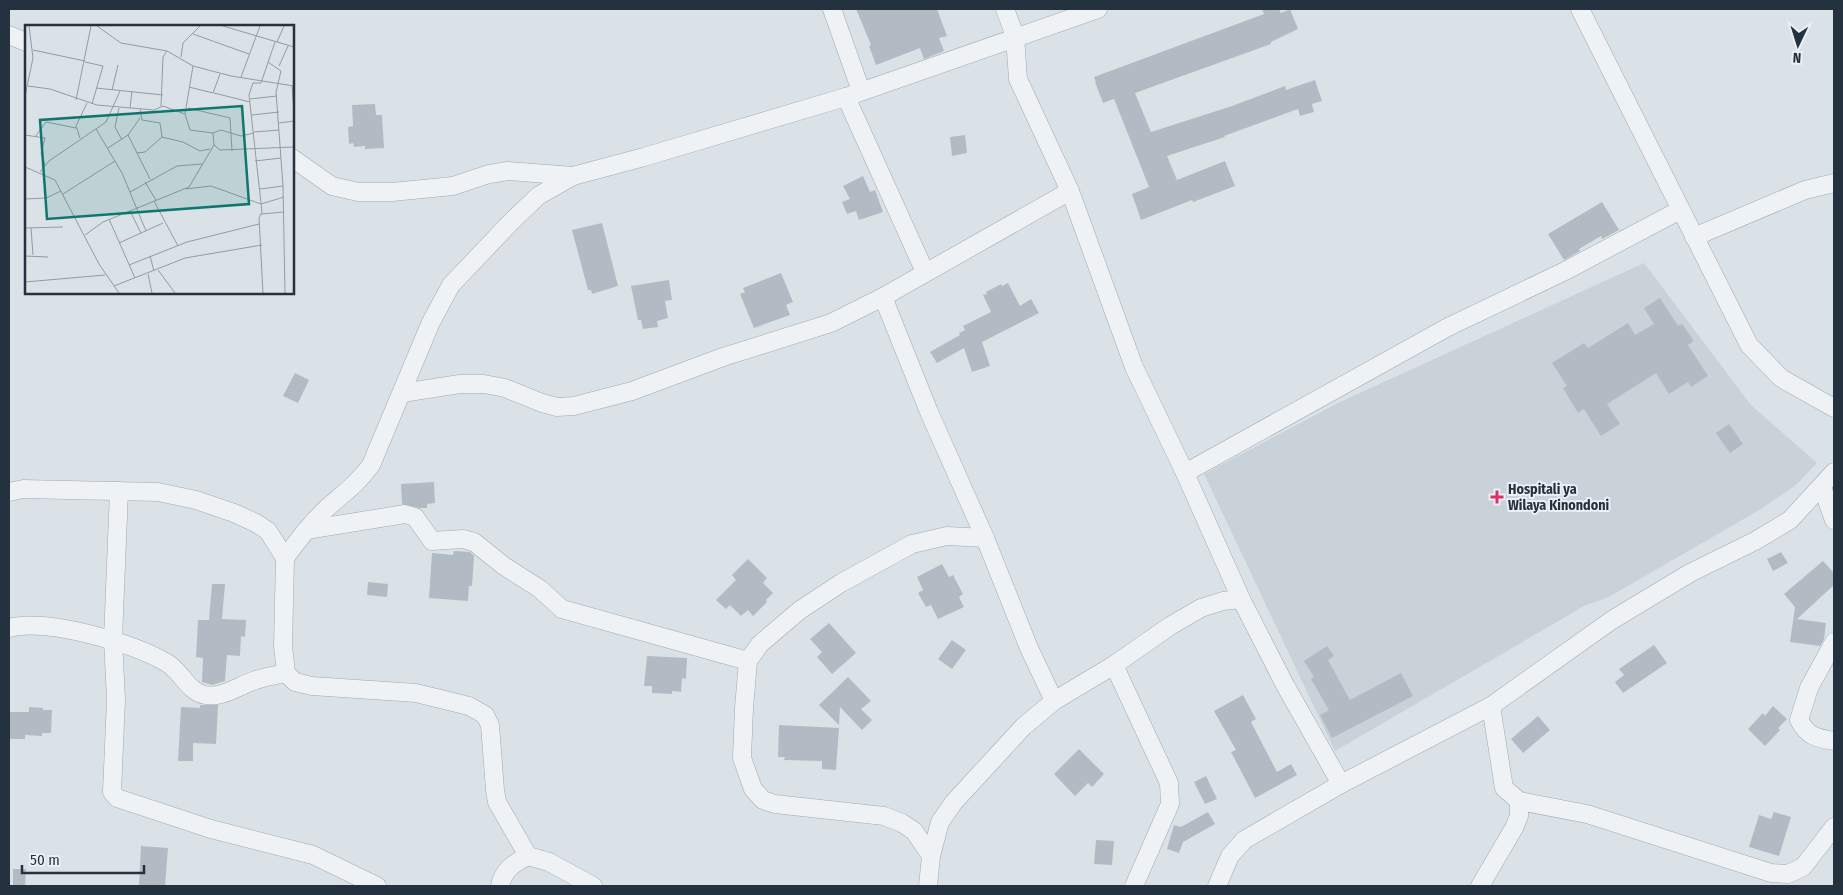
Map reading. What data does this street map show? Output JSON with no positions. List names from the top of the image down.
{
  "places": {
    "health": ["Hospitali ya Wilaya Kinondoni"]
  },
  "scale_bar": "50 m",
  "north": "bottom"
}
